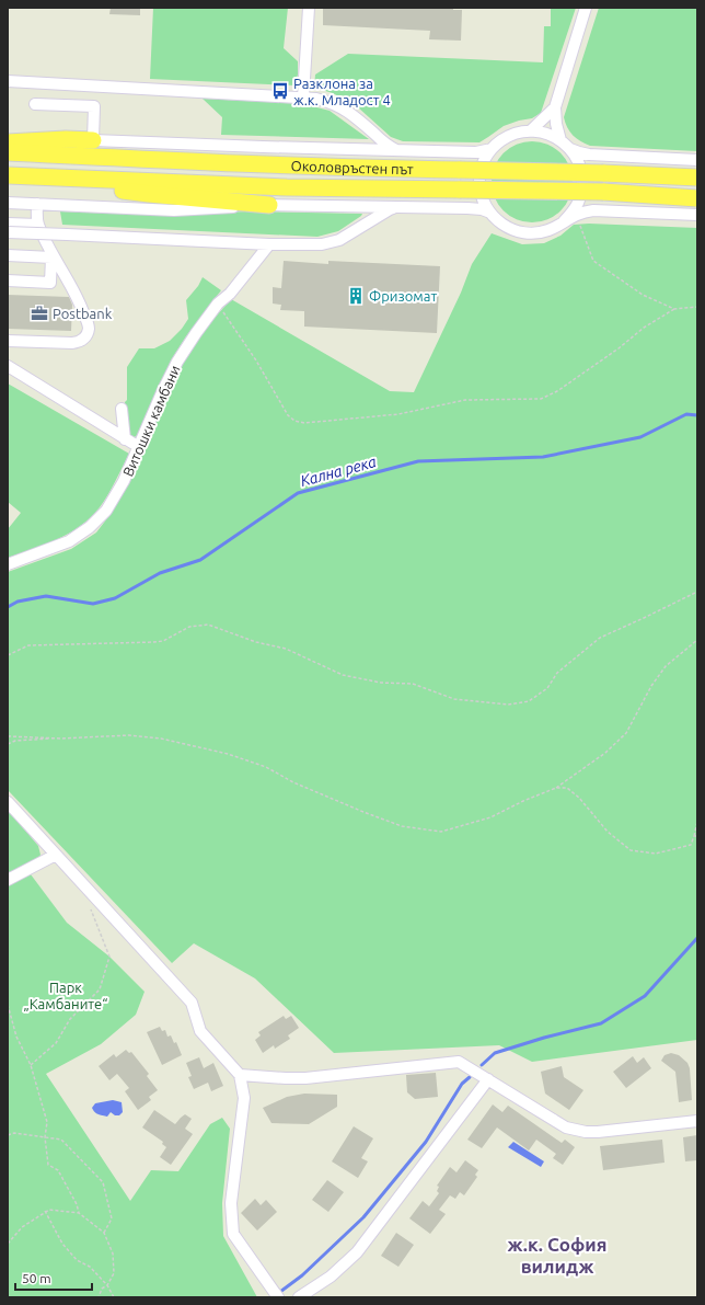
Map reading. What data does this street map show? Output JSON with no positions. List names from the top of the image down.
{
  "streets": {
    "highway": ["Околовръстен път"],
    "street": ["Витошки камбани"]
  },
  "districts": ["ж.к. София вилидж"],
  "water": ["Кална река"],
  "parks": ["Парк „Камбаните“"],
  "places": {
    "bus stop": ["Разклона за ж.к. Младост 4"],
    "building": ["Фризомат"],
    "office": ["Postbank"]
  },
  "scale_bar": "50 m"
}
